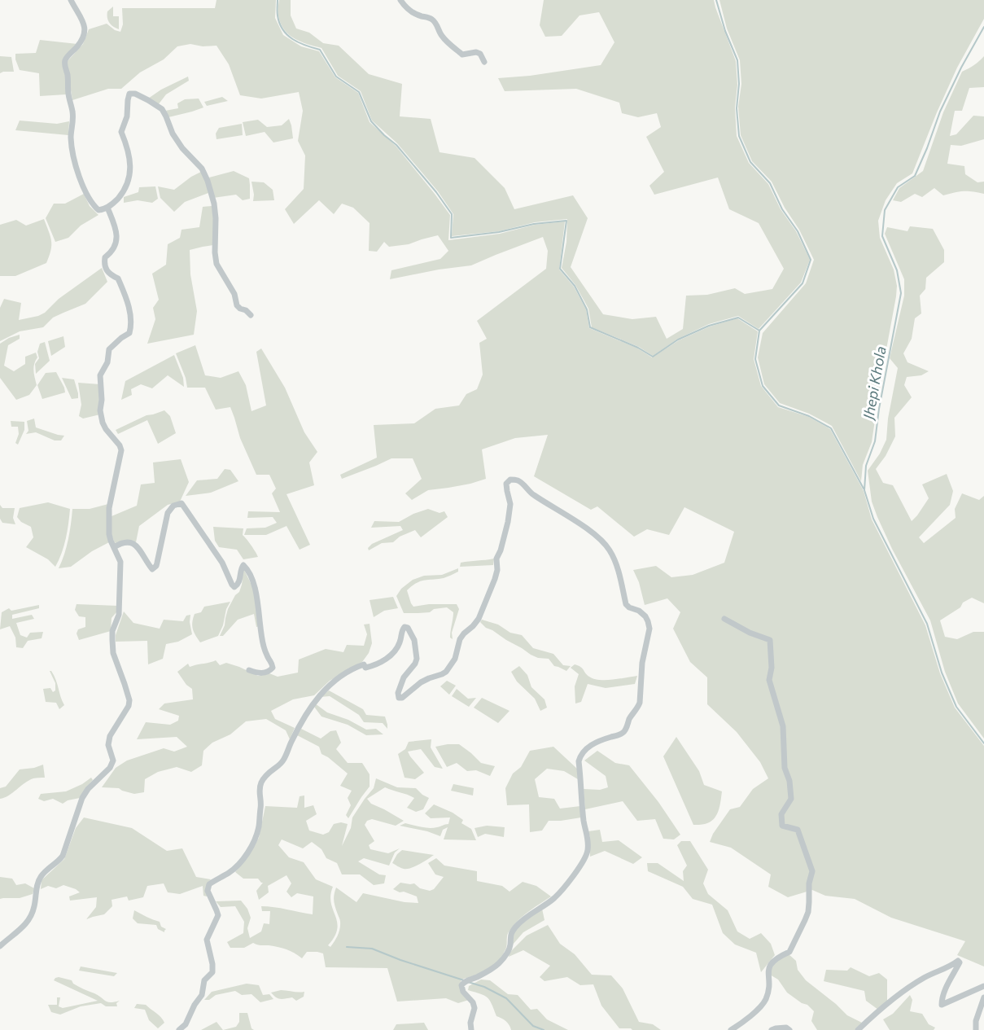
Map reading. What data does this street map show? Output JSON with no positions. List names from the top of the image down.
{
  "water": ["Jhepi Khola"]
}
